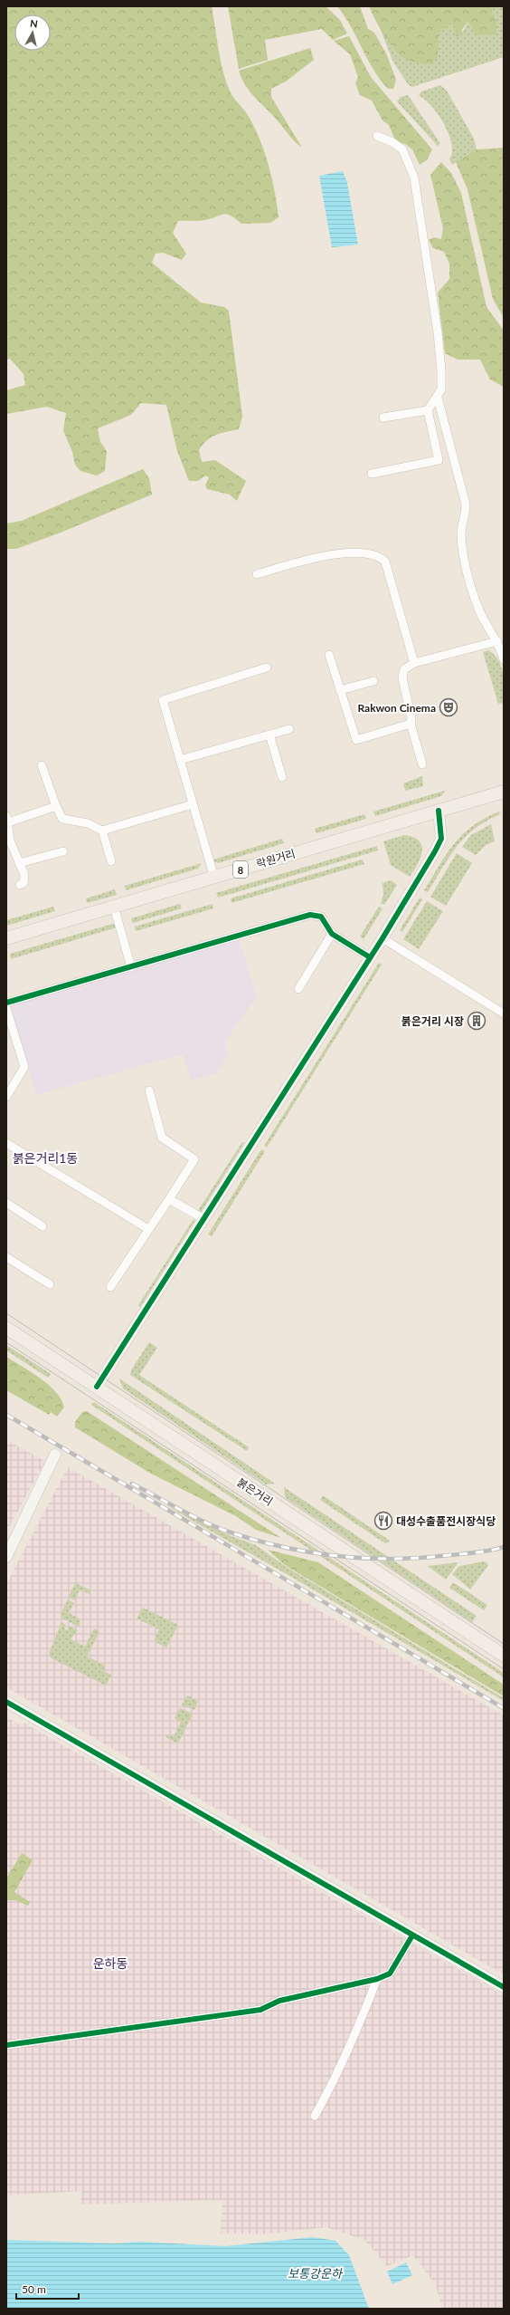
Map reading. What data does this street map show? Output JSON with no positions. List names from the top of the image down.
{
  "streets": {
    "main road": ["락원거리", "8", "붉은거리"]
  },
  "districts": ["붉은거리1동", "운하동"],
  "water": ["보통강운하"],
  "places": {
    "theatre": ["Rakwon Cinema"],
    "building": ["붉은거리 시장"],
    "restaurant": ["대성수출품전시장식당"]
  },
  "scale_bar": "50 m",
  "north": "top"
}
